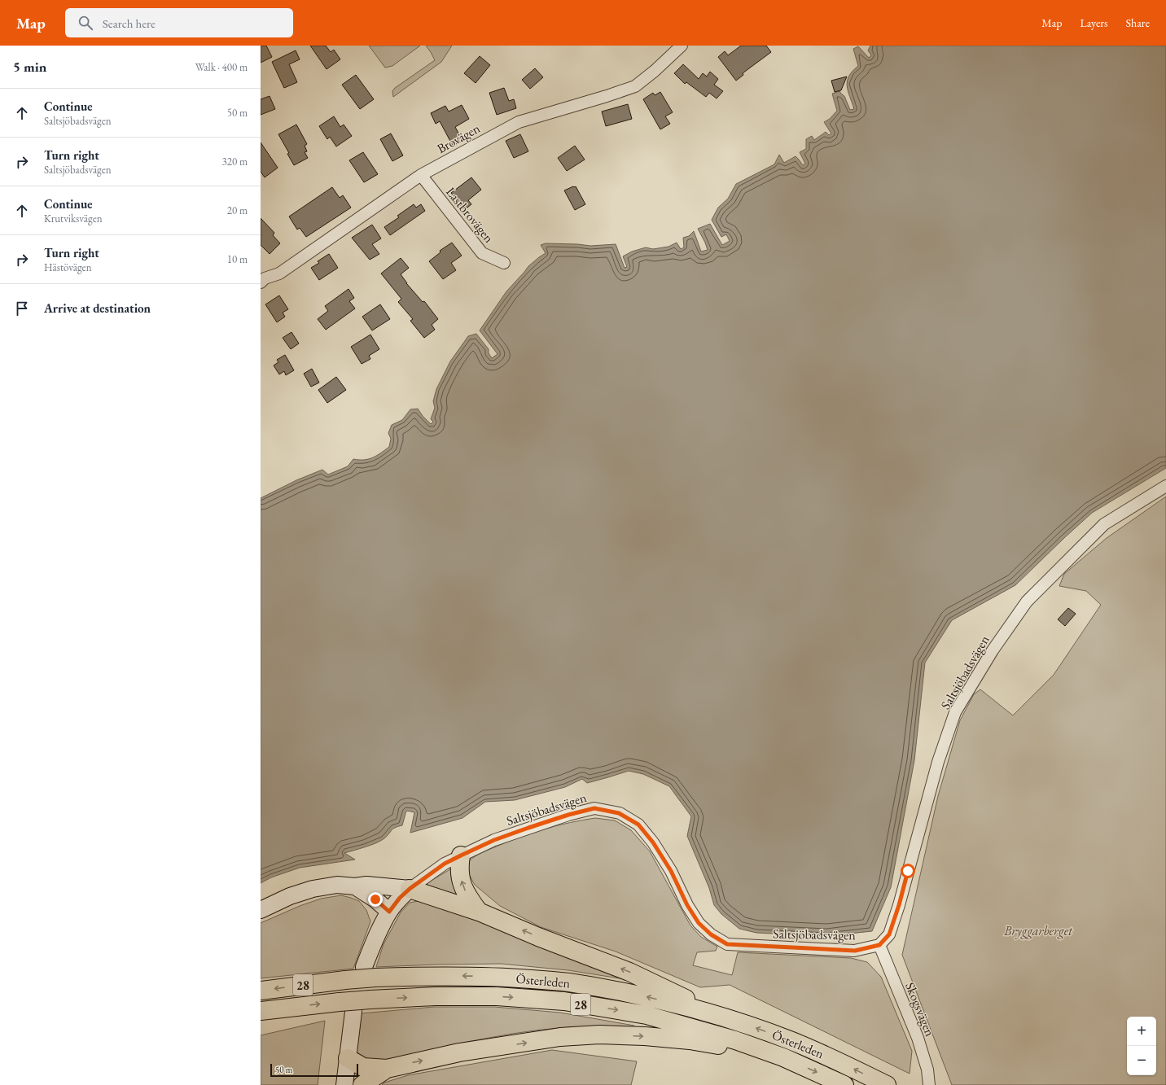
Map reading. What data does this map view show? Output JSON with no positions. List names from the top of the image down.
{
  "streets": {
    "highway": ["Österleden", "28"],
    "street": [
      "Brovägen",
      "Lastbrovägen",
      "Saltsjöbadsvägen",
      "Skogsvägen"
    ]
  },
  "crossings": [
    ["Brovägen", "Lastbrovägen"],
    ["Saltsjöbadsvägen", "Skogsvägen"]
  ],
  "parks": ["Bryggarberget"],
  "scale_bar": "50 m",
  "page": {
    "header": "Map",
    "search": "Search here",
    "nav": ["Map", "Layers", "Share"],
    "heading": ["5 min", "Walk · 400 m"],
    "list": [
      ["Continue", "Saltsjöbadsvägen", "50 m"],
      ["Turn right", "Saltsjöbadsvägen", "320 m"],
      ["Continue", "Krutviksvägen", "20 m"],
      ["Turn right", "Hästövägen", "10 m"],
      "Arrive at destination"
    ],
    "map_buttons": ["+", "−"],
    "scale": "50 m"
  }
}
